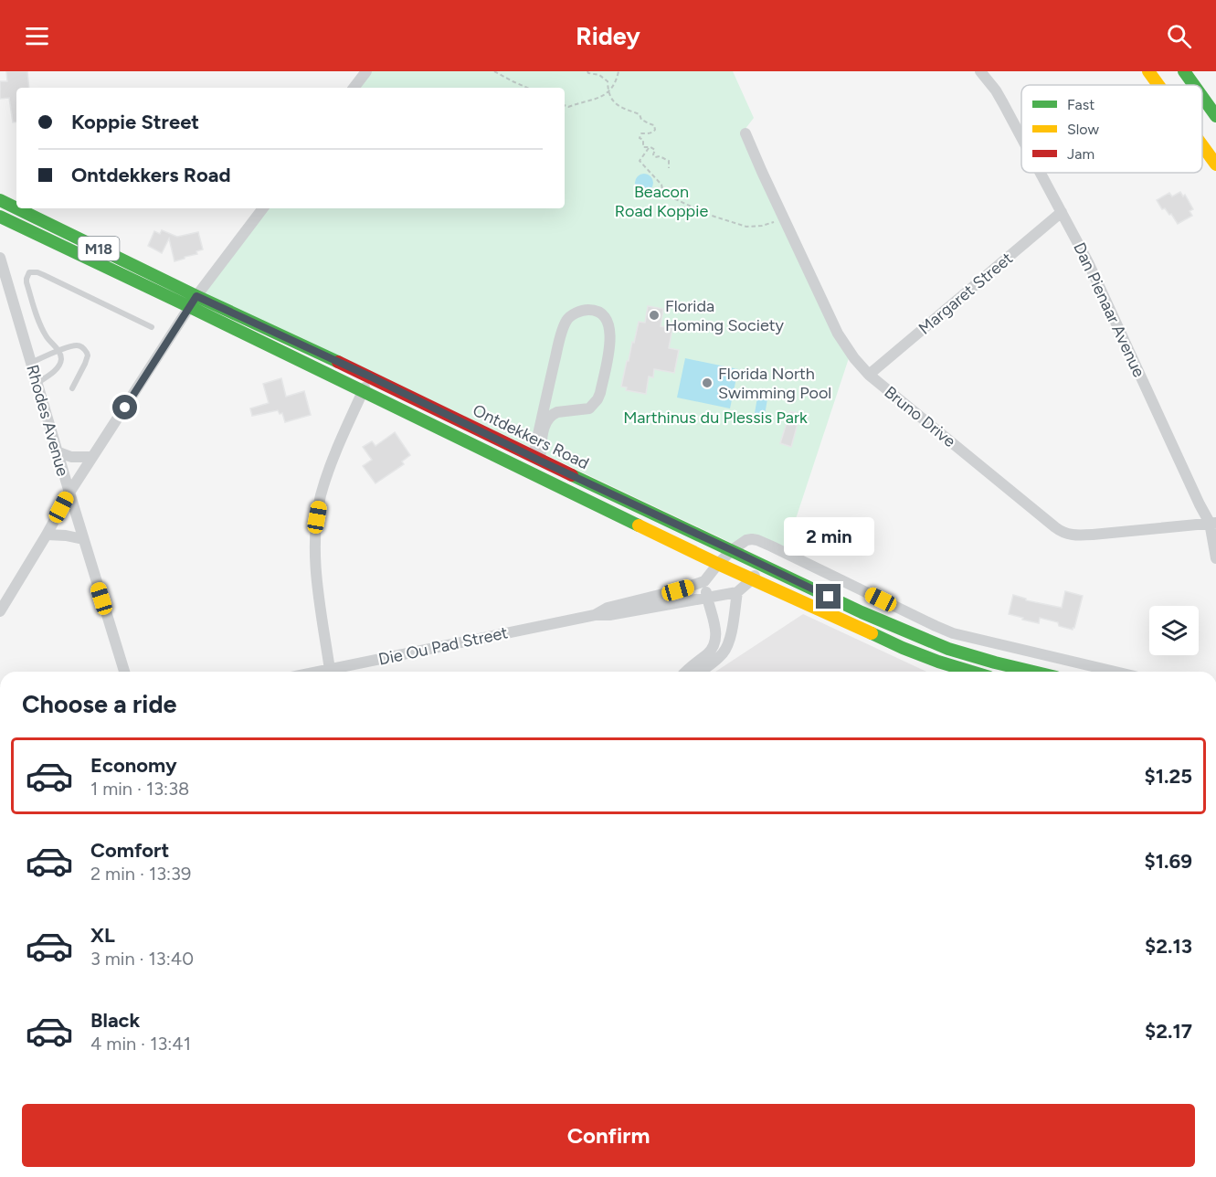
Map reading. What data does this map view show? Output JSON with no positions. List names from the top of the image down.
{
  "streets": {
    "main road": ["M18", "Ontdekkers Road"],
    "street": [
      "Margaret Street",
      "Dan Pienaar Avenue",
      "Bruno Drive",
      "Rhodes Avenue",
      "Die Ou Pad Street"
    ]
  },
  "crossings": [
    ["Margaret Street", "Dan Pienaar Avenue"],
    ["Margaret Street", "Bruno Drive"],
    ["Dan Pienaar Avenue", "Bruno Drive"]
  ],
  "parks": ["Beacon Road Koppie", "Marthinus du Plessis Park"],
  "places": ["Florida Homing Society", "Florida North Swimming Pool"],
  "legend": ["Fast", "Slow", "Jam"],
  "page": {
    "header": "Ridey",
    "banner": ["Koppie Street", "Ontdekkers Road"],
    "bubble": "2 min",
    "heading": "Choose a ride",
    "list": [
      {
        "name": "Economy",
        "note": "1 min · 13:38",
        "value": "$1.25"
      },
      {
        "name": "Comfort",
        "note": "2 min · 13:39",
        "value": "$1.69"
      },
      {
        "name": "XL",
        "note": "3 min · 13:40",
        "value": "$2.13"
      },
      {
        "name": "Black",
        "note": "4 min · 13:41",
        "value": "$2.17"
      }
    ],
    "buttons": "Confirm"
  }
}
